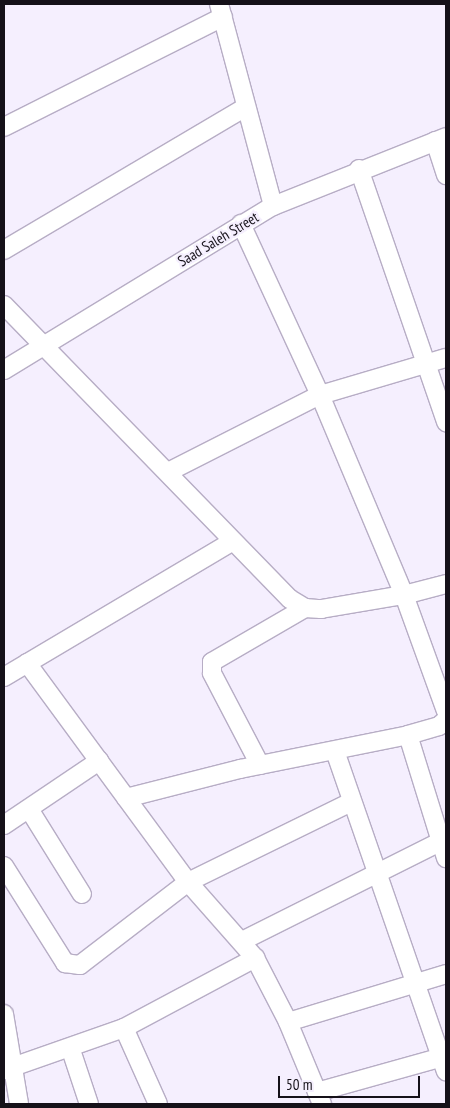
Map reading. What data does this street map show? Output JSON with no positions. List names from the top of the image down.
{
  "streets": {
    "street": ["Saad Saleh Street"]
  },
  "scale_bar": "50 m"
}
